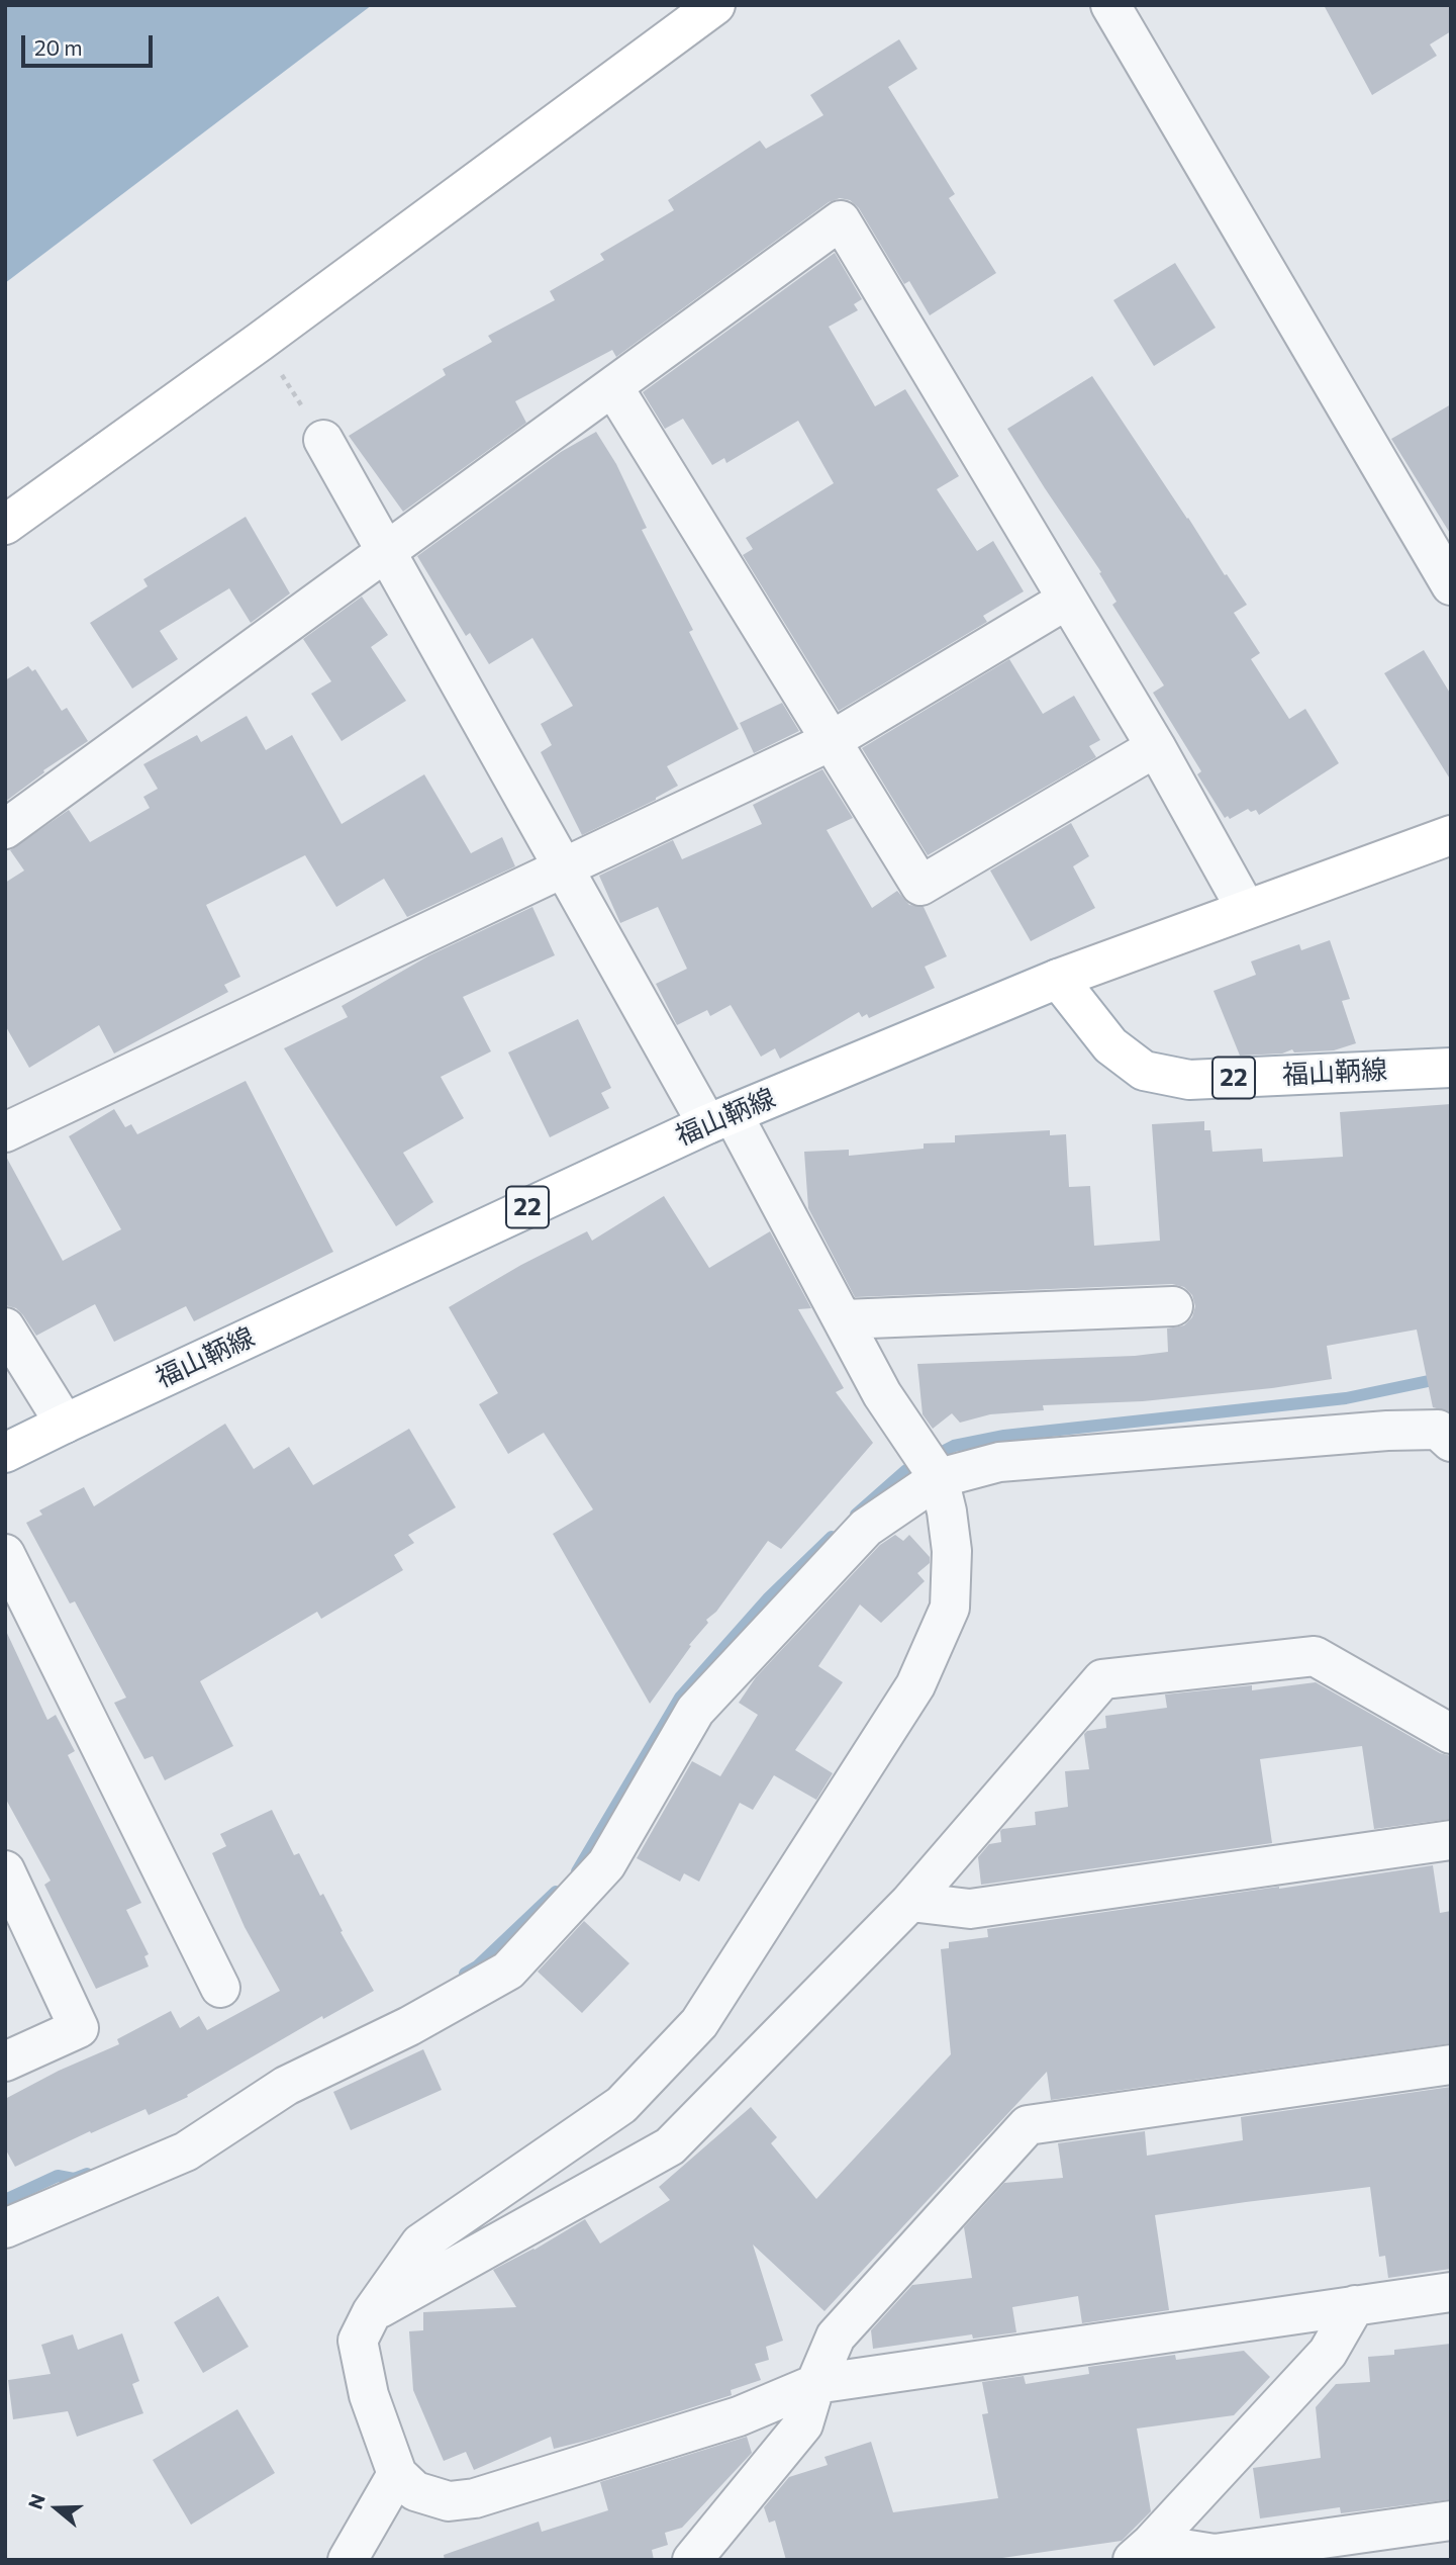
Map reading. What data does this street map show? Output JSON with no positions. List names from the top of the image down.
{
  "streets": {
    "main road": ["福山鞆線", "22"]
  },
  "scale_bar": "20 m",
  "north": "left"
}
